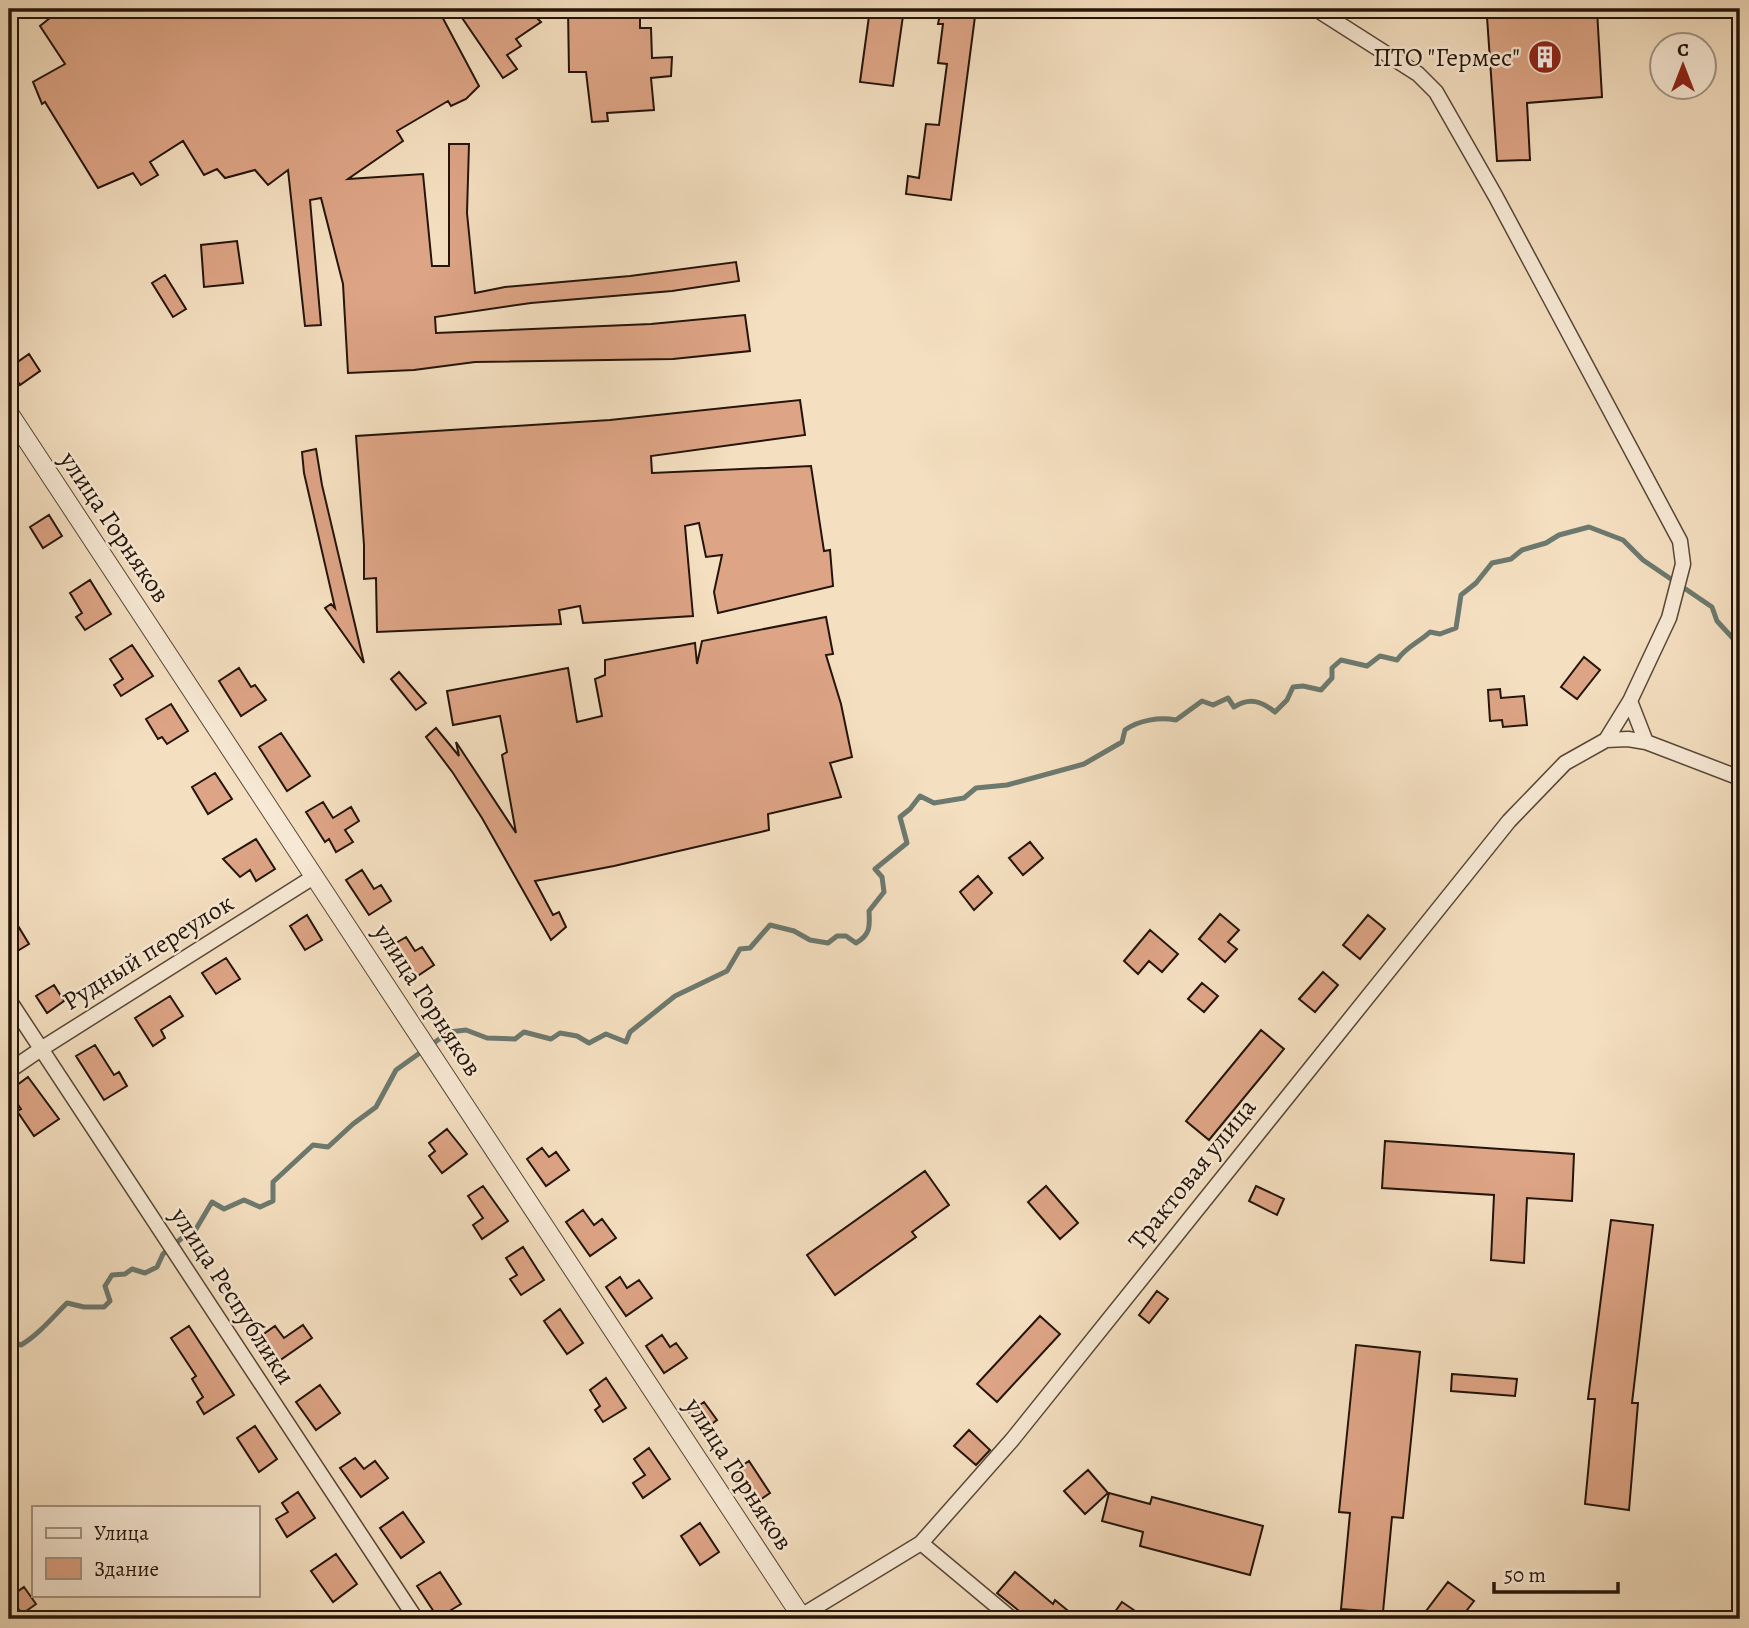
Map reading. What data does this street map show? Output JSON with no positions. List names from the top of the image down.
{
  "streets": {
    "street": [
      "улица Горняков",
      "Рудный переулок",
      "Трактовая улица",
      "улица Республики"
    ]
  },
  "crossings": [
    ["улица Горняков", "Рудный переулок"],
    ["улица Горняков", "Трактовая улица"],
    ["Рудный переулок", "улица Республики"]
  ],
  "places": {
    "building": ["ПТО \"Гермес\""]
  },
  "legend": ["Улица", "Здание"],
  "scale_bar": "50 m",
  "north": "top"
}
